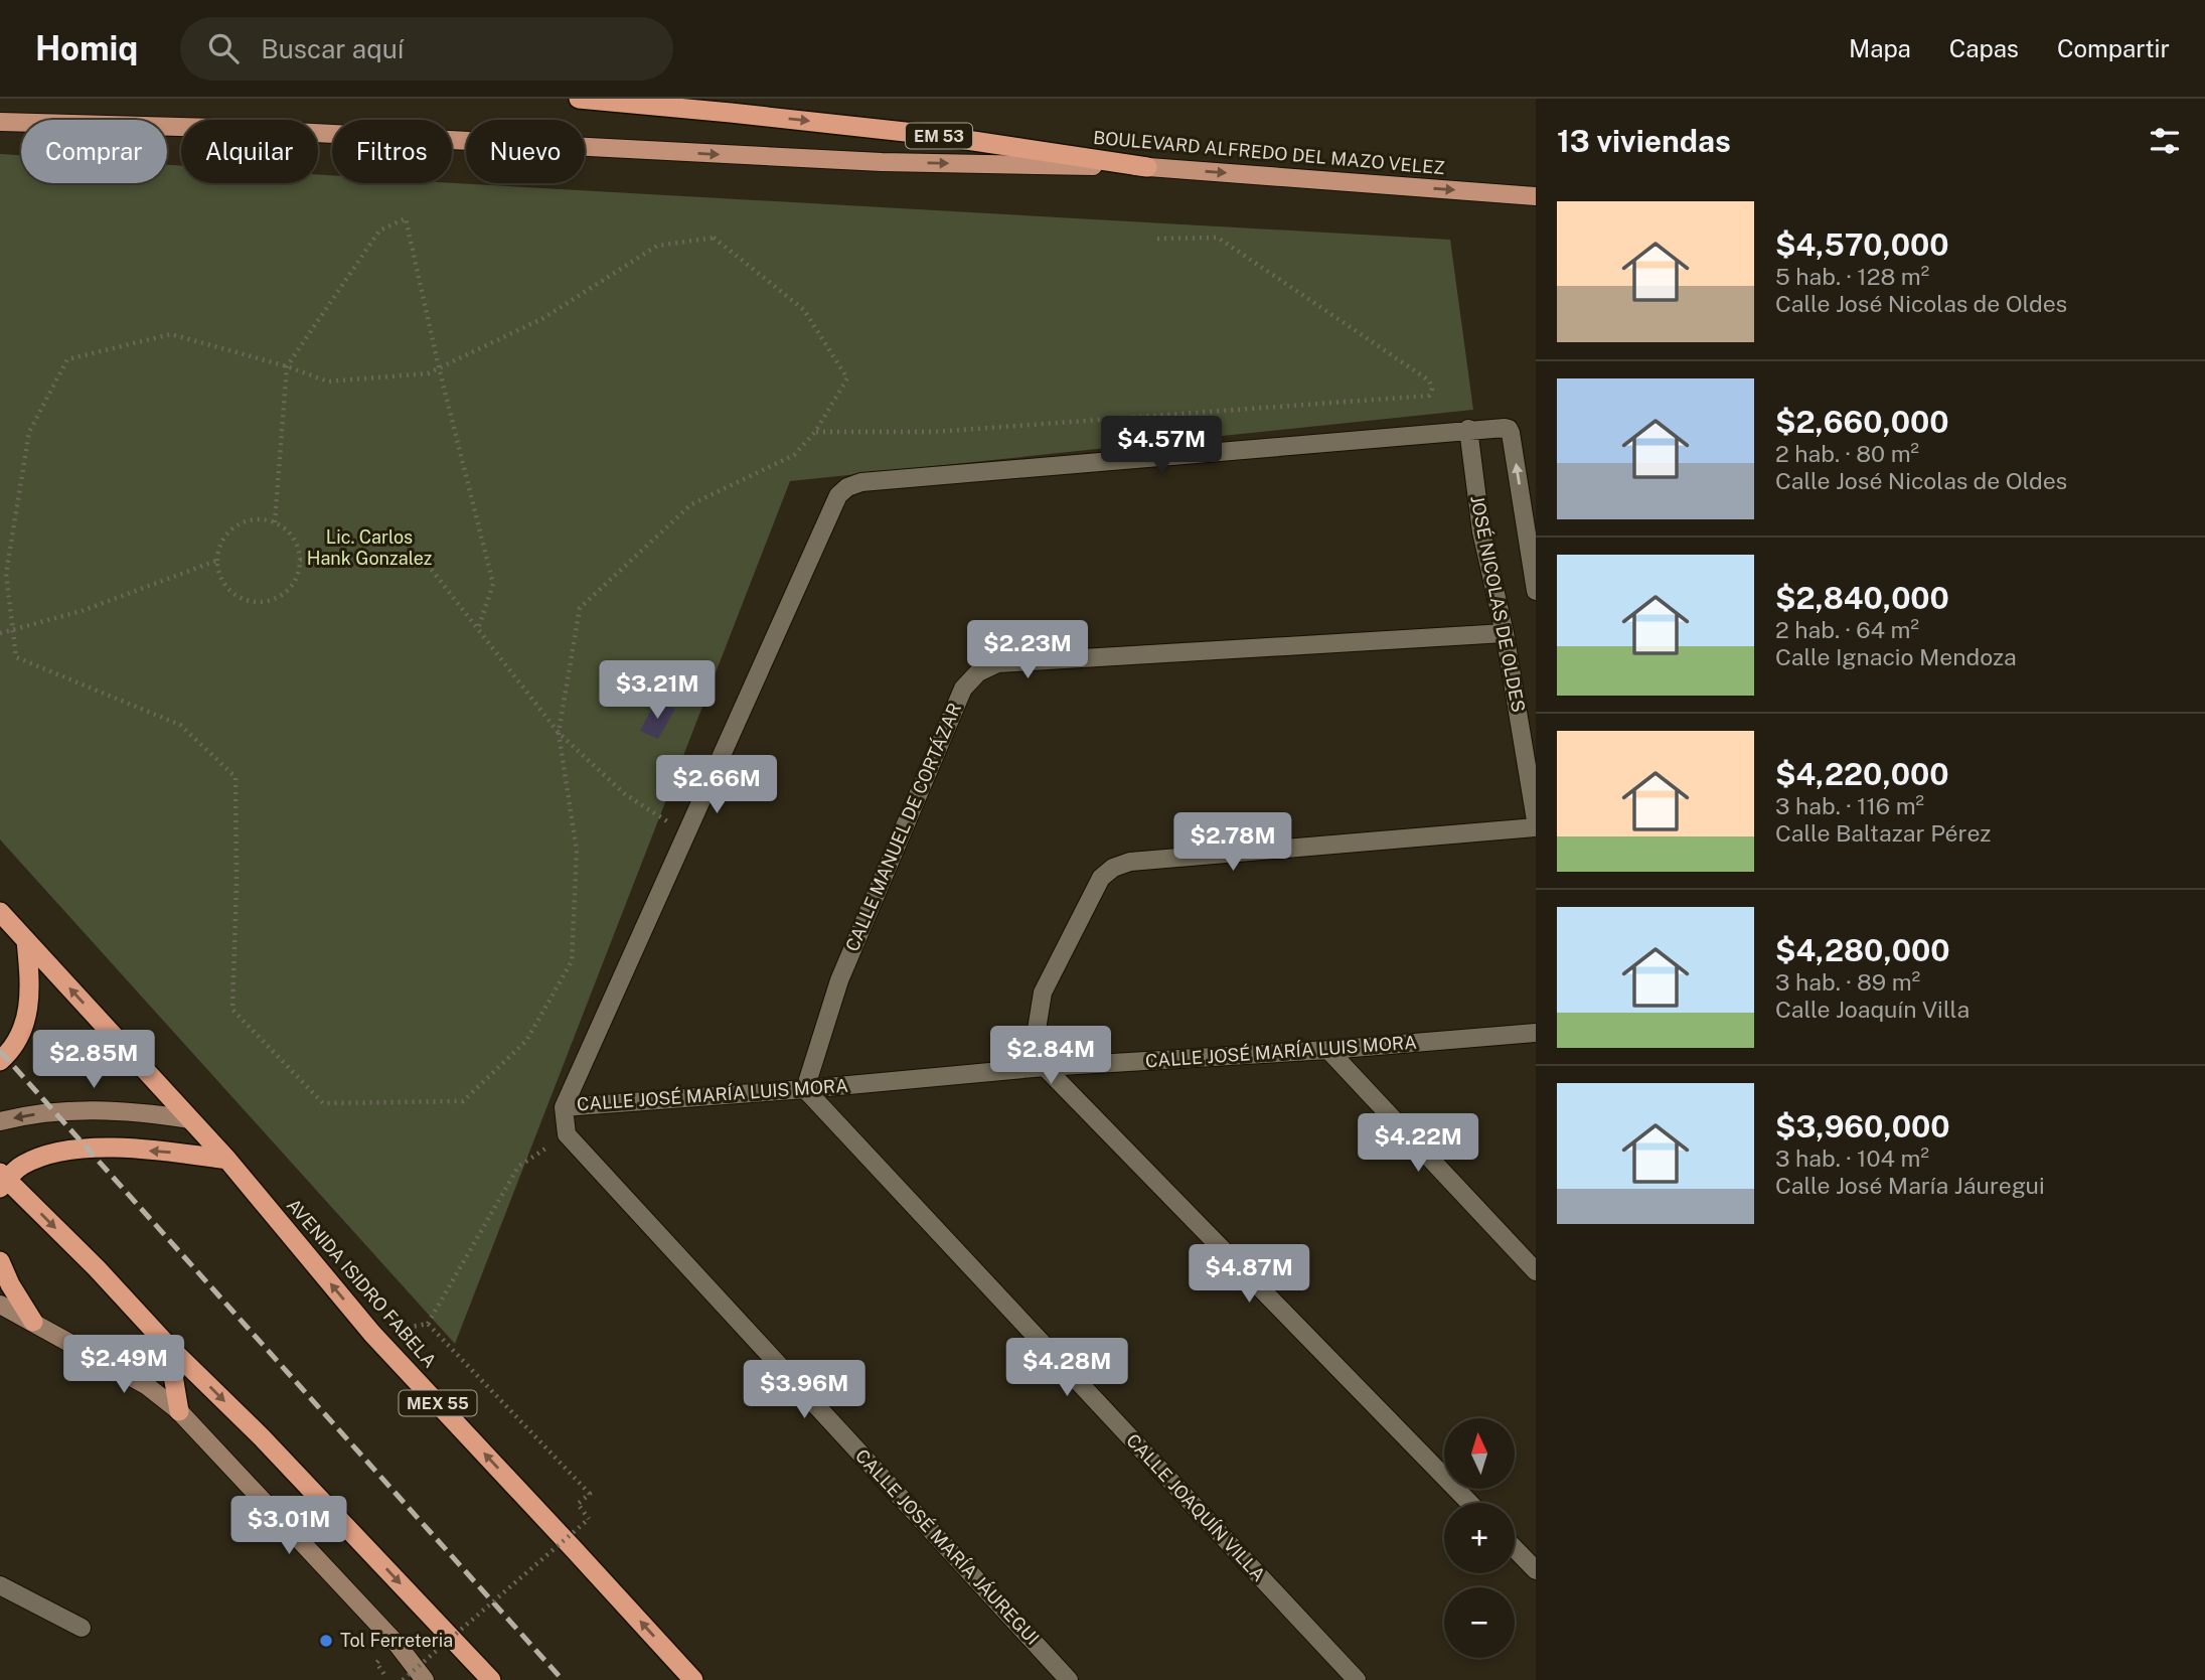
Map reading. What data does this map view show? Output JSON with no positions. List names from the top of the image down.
{
  "streets": {
    "highway": [
      "EM 53",
      "BOULEVARD ALFREDO DEL MAZO VELEZ",
      "AVENIDA ISIDRO FABELA",
      "MEX 55"
    ],
    "street": [
      "JOSÉ NICOLAS DE OLDES",
      "CALLE MANUEL DE CORTÁZAR",
      "CALLE JOSÉ MARÍA LUIS MORA",
      "CALLE JOAQUÍN VILLA",
      "CALLE JOSÉ MARÍA JÁUREGUI"
    ]
  },
  "crossings": [
    ["JOSÉ NICOLAS DE OLDES", "CALLE MANUEL DE CORTÁZAR"],
    ["CALLE MANUEL DE CORTÁZAR", "CALLE JOSÉ MARÍA LUIS MORA"],
    ["CALLE MANUEL DE CORTÁZAR", "CALLE JOAQUÍN VILLA"],
    ["CALLE JOSÉ MARÍA LUIS MORA", "CALLE JOAQUÍN VILLA"]
  ],
  "one_way": ["BOULEVARD ALFREDO DEL MAZO VELEZ"],
  "parks": ["Lic. Carlos Hank Gonzalez"],
  "places": ["Tol Ferreteria"],
  "north": "top",
  "page": {
    "header": "Homiq",
    "search": "Buscar aquí",
    "nav": ["Mapa", "Capas", "Compartir"],
    "heading": "13 viviendas",
    "chip": [
      "Comprar",
      "Alquilar",
      "Filtros",
      "Nuevo"
    ],
    "list": [
      {
        "name": "$4,570,000",
        "note": "5 hab. · 128 m² · Calle José Nicolas de Oldes"
      },
      {
        "name": "$2,660,000",
        "note": "2 hab. · 80 m² · Calle José Nicolas de Oldes"
      },
      {
        "name": "$2,840,000",
        "note": "2 hab. · 64 m² · Calle Ignacio Mendoza"
      },
      {
        "name": "$4,220,000",
        "note": "3 hab. · 116 m² · Calle Baltazar Pérez"
      },
      {
        "name": "$4,280,000",
        "note": "3 hab. · 89 m² · Calle Joaquín Villa"
      },
      {
        "name": "$3,960,000",
        "note": "3 hab. · 104 m² · Calle José María Jáuregui"
      }
    ],
    "price": [
      "$4.57M",
      "$2.23M",
      "$3.21M",
      "$2.66M",
      "$2.78M",
      "$2.84M",
      "$2.85M",
      "$4.22M",
      "$4.87M",
      "$2.49M",
      "$4.28M",
      "$3.96M",
      "$3.01M"
    ],
    "map_buttons": ["+", "−"]
  }
}
